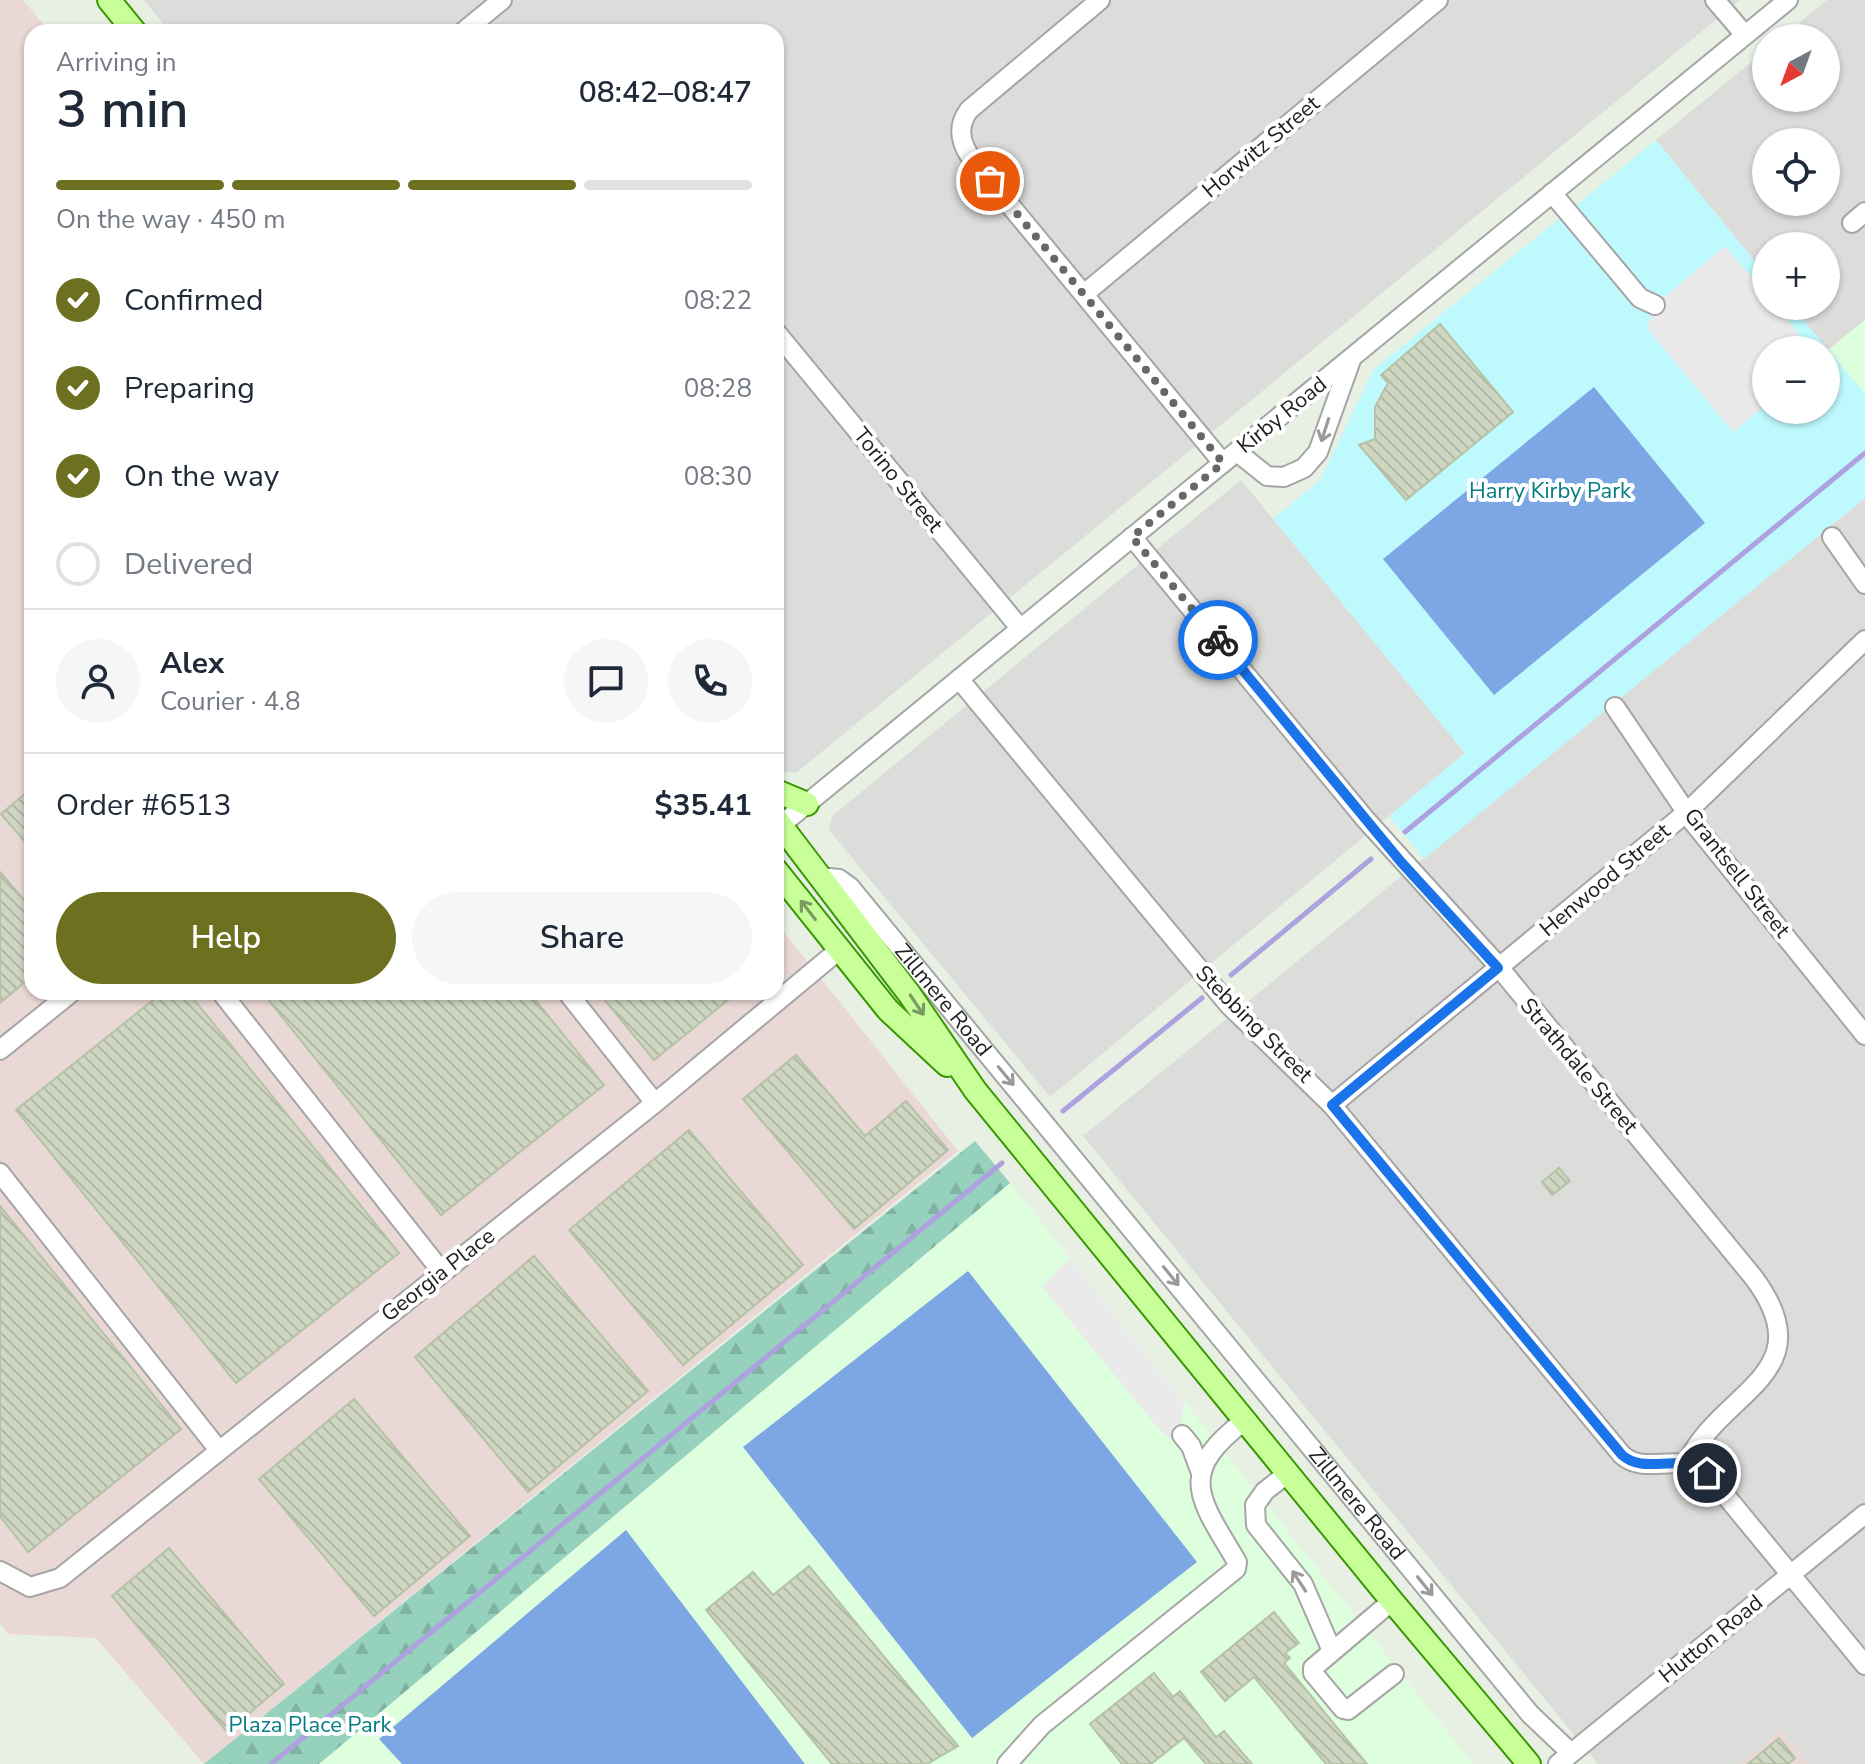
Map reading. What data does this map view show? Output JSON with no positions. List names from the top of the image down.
{
  "streets": {
    "main road": ["Zillmere Road"],
    "street": [
      "Horwitz Street",
      "Kirby Road",
      "Torino Street",
      "Grantsell Street",
      "Henwood Street",
      "Stebbing Street",
      "Strathdale Street",
      "Georgia Place",
      "Hutton Road"
    ]
  },
  "crossings": [
    ["Kirby Road", "Torino Street"],
    ["Kirby Road", "Stebbing Street"],
    ["Kirby Road", "Strathdale Street"],
    ["Grantsell Street", "Henwood Street"],
    ["Henwood Street", "Stebbing Street"],
    ["Henwood Street", "Strathdale Street"],
    ["Zillmere Road", "Georgia Place"],
    ["Zillmere Road", "Hutton Road"],
    ["Stebbing Street", "Strathdale Street"]
  ],
  "parks": ["Harry Kirby Park", "Plaza Place Park"],
  "north": "bottom left",
  "page": {
    "map_buttons": ["+", "−"],
    "heading": ["3 min", "Arriving in", "08:42–08:47"],
    "panel": [
      "Alex",
      "Courier · 4.8",
      "Order #6513",
      "$35.41"
    ],
    "bar": "On the way · 450 m",
    "list": [
      ["Confirmed", "08:22"],
      ["Preparing", "08:28"],
      ["On the way", "08:30"],
      "Delivered"
    ],
    "buttons": ["Help", "Share"]
  }
}
